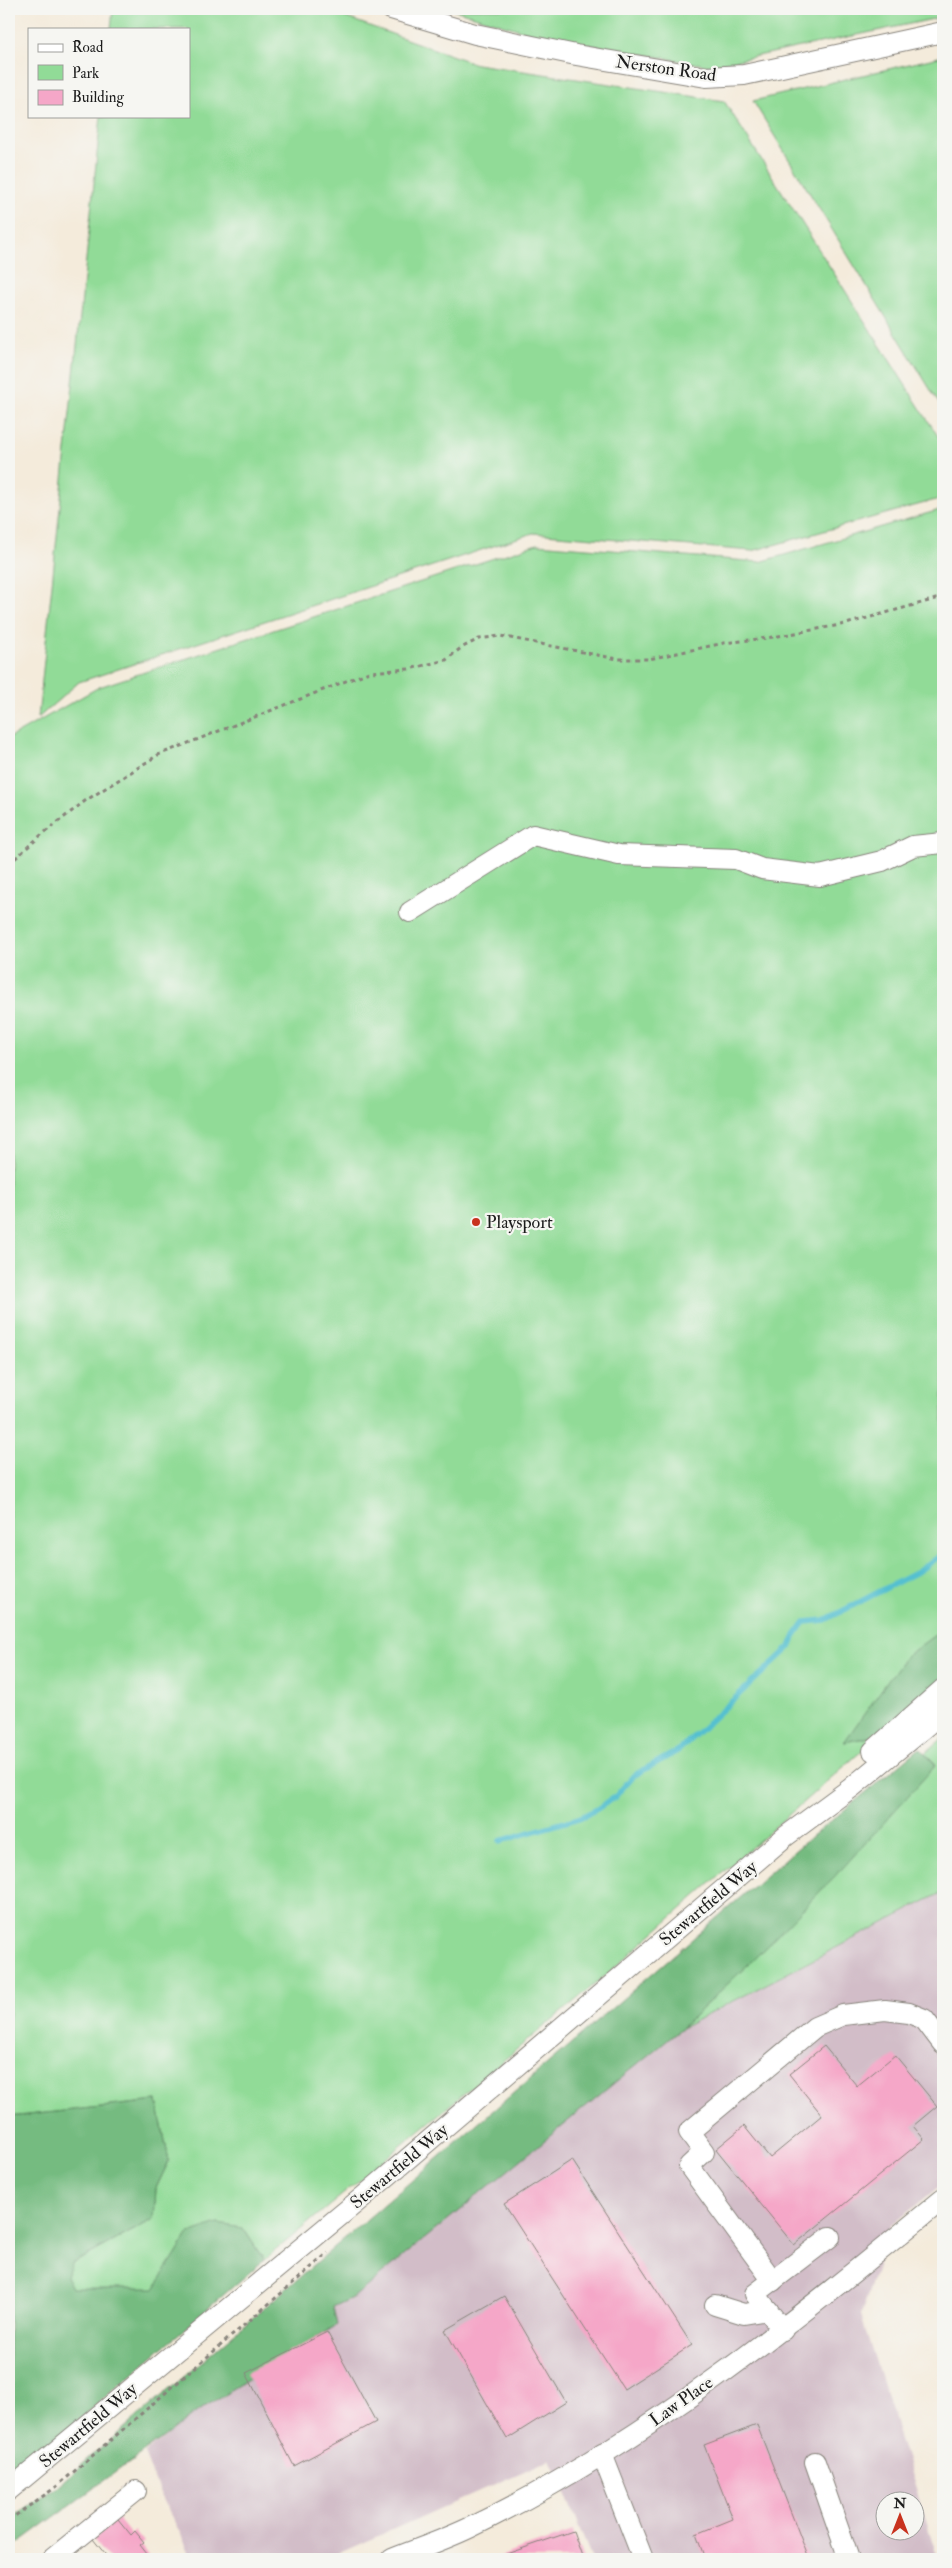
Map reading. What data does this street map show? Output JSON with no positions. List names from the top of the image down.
{
  "streets": {
    "street": ["Nerston Road", "Stewartfield Way", "Law Place"]
  },
  "places": ["Playsport"],
  "legend": ["Road", "Park", "Building"],
  "north": "top"
}
